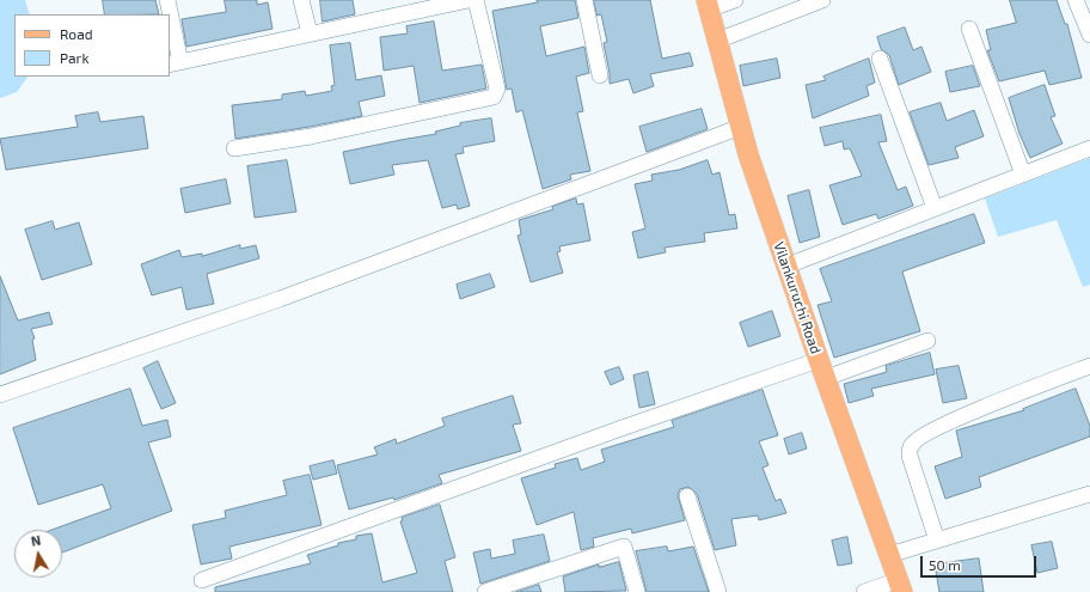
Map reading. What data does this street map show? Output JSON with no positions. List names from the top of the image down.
{
  "streets": {
    "main road": ["Vilankuruchi Road"]
  },
  "legend": ["Road", "Park"],
  "scale_bar": "50 m",
  "north": "top"
}
